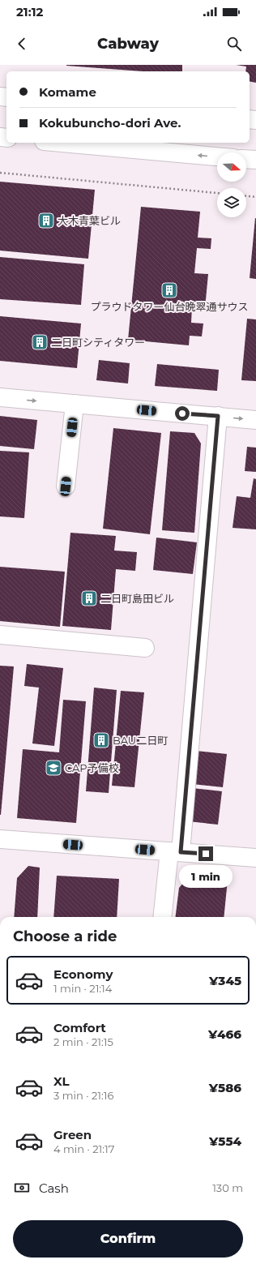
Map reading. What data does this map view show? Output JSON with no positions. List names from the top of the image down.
{
  "places": {
    "building": [
      "大木青葉ビル",
      "プラウドタワー仙台晩翠通サウス",
      "二日町シティタワー",
      "二日町島田ビル",
      "BAU二日町"
    ],
    "school or university": ["CAP予備校"]
  },
  "north": "right",
  "page": {
    "status": "21:12",
    "header": "Cabway",
    "banner": ["Komame", "Kokubuncho-dori Ave."],
    "bubble": "1 min",
    "heading": "Choose a ride",
    "list": [
      {
        "name": "Economy",
        "note": "1 min · 21:14",
        "value": "¥345"
      },
      {
        "name": "Comfort",
        "note": "2 min · 21:15",
        "value": "¥466"
      },
      {
        "name": "XL",
        "note": "3 min · 21:16",
        "value": "¥586"
      },
      {
        "name": "Green",
        "note": "4 min · 21:17",
        "value": "¥554"
      }
    ],
    "pay": ["Cash", "130 m"],
    "buttons": "Confirm"
  }
}
